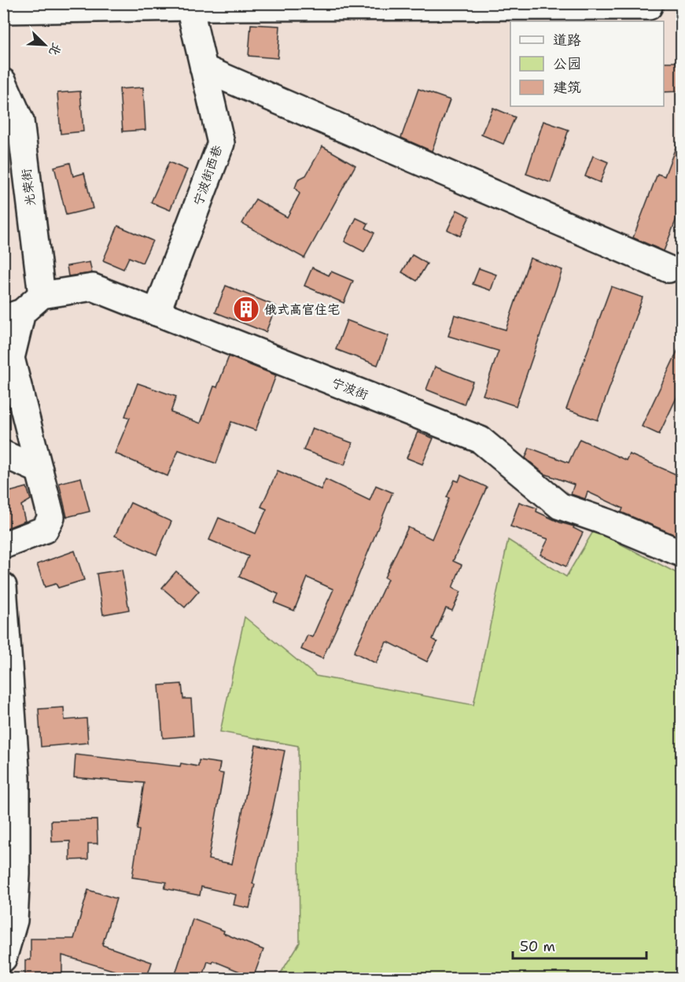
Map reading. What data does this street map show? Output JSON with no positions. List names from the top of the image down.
{
  "streets": {
    "street": ["宁波街西巷", "光荣街", "宁波街"]
  },
  "crossings": [
    ["宁波街西巷", "宁波街"],
    ["光荣街", "宁波街"]
  ],
  "places": {
    "building": ["俄式高官住宅"]
  },
  "legend": ["道路", "公园", "建筑"],
  "scale_bar": "50 m",
  "north": "bottom right"
}
